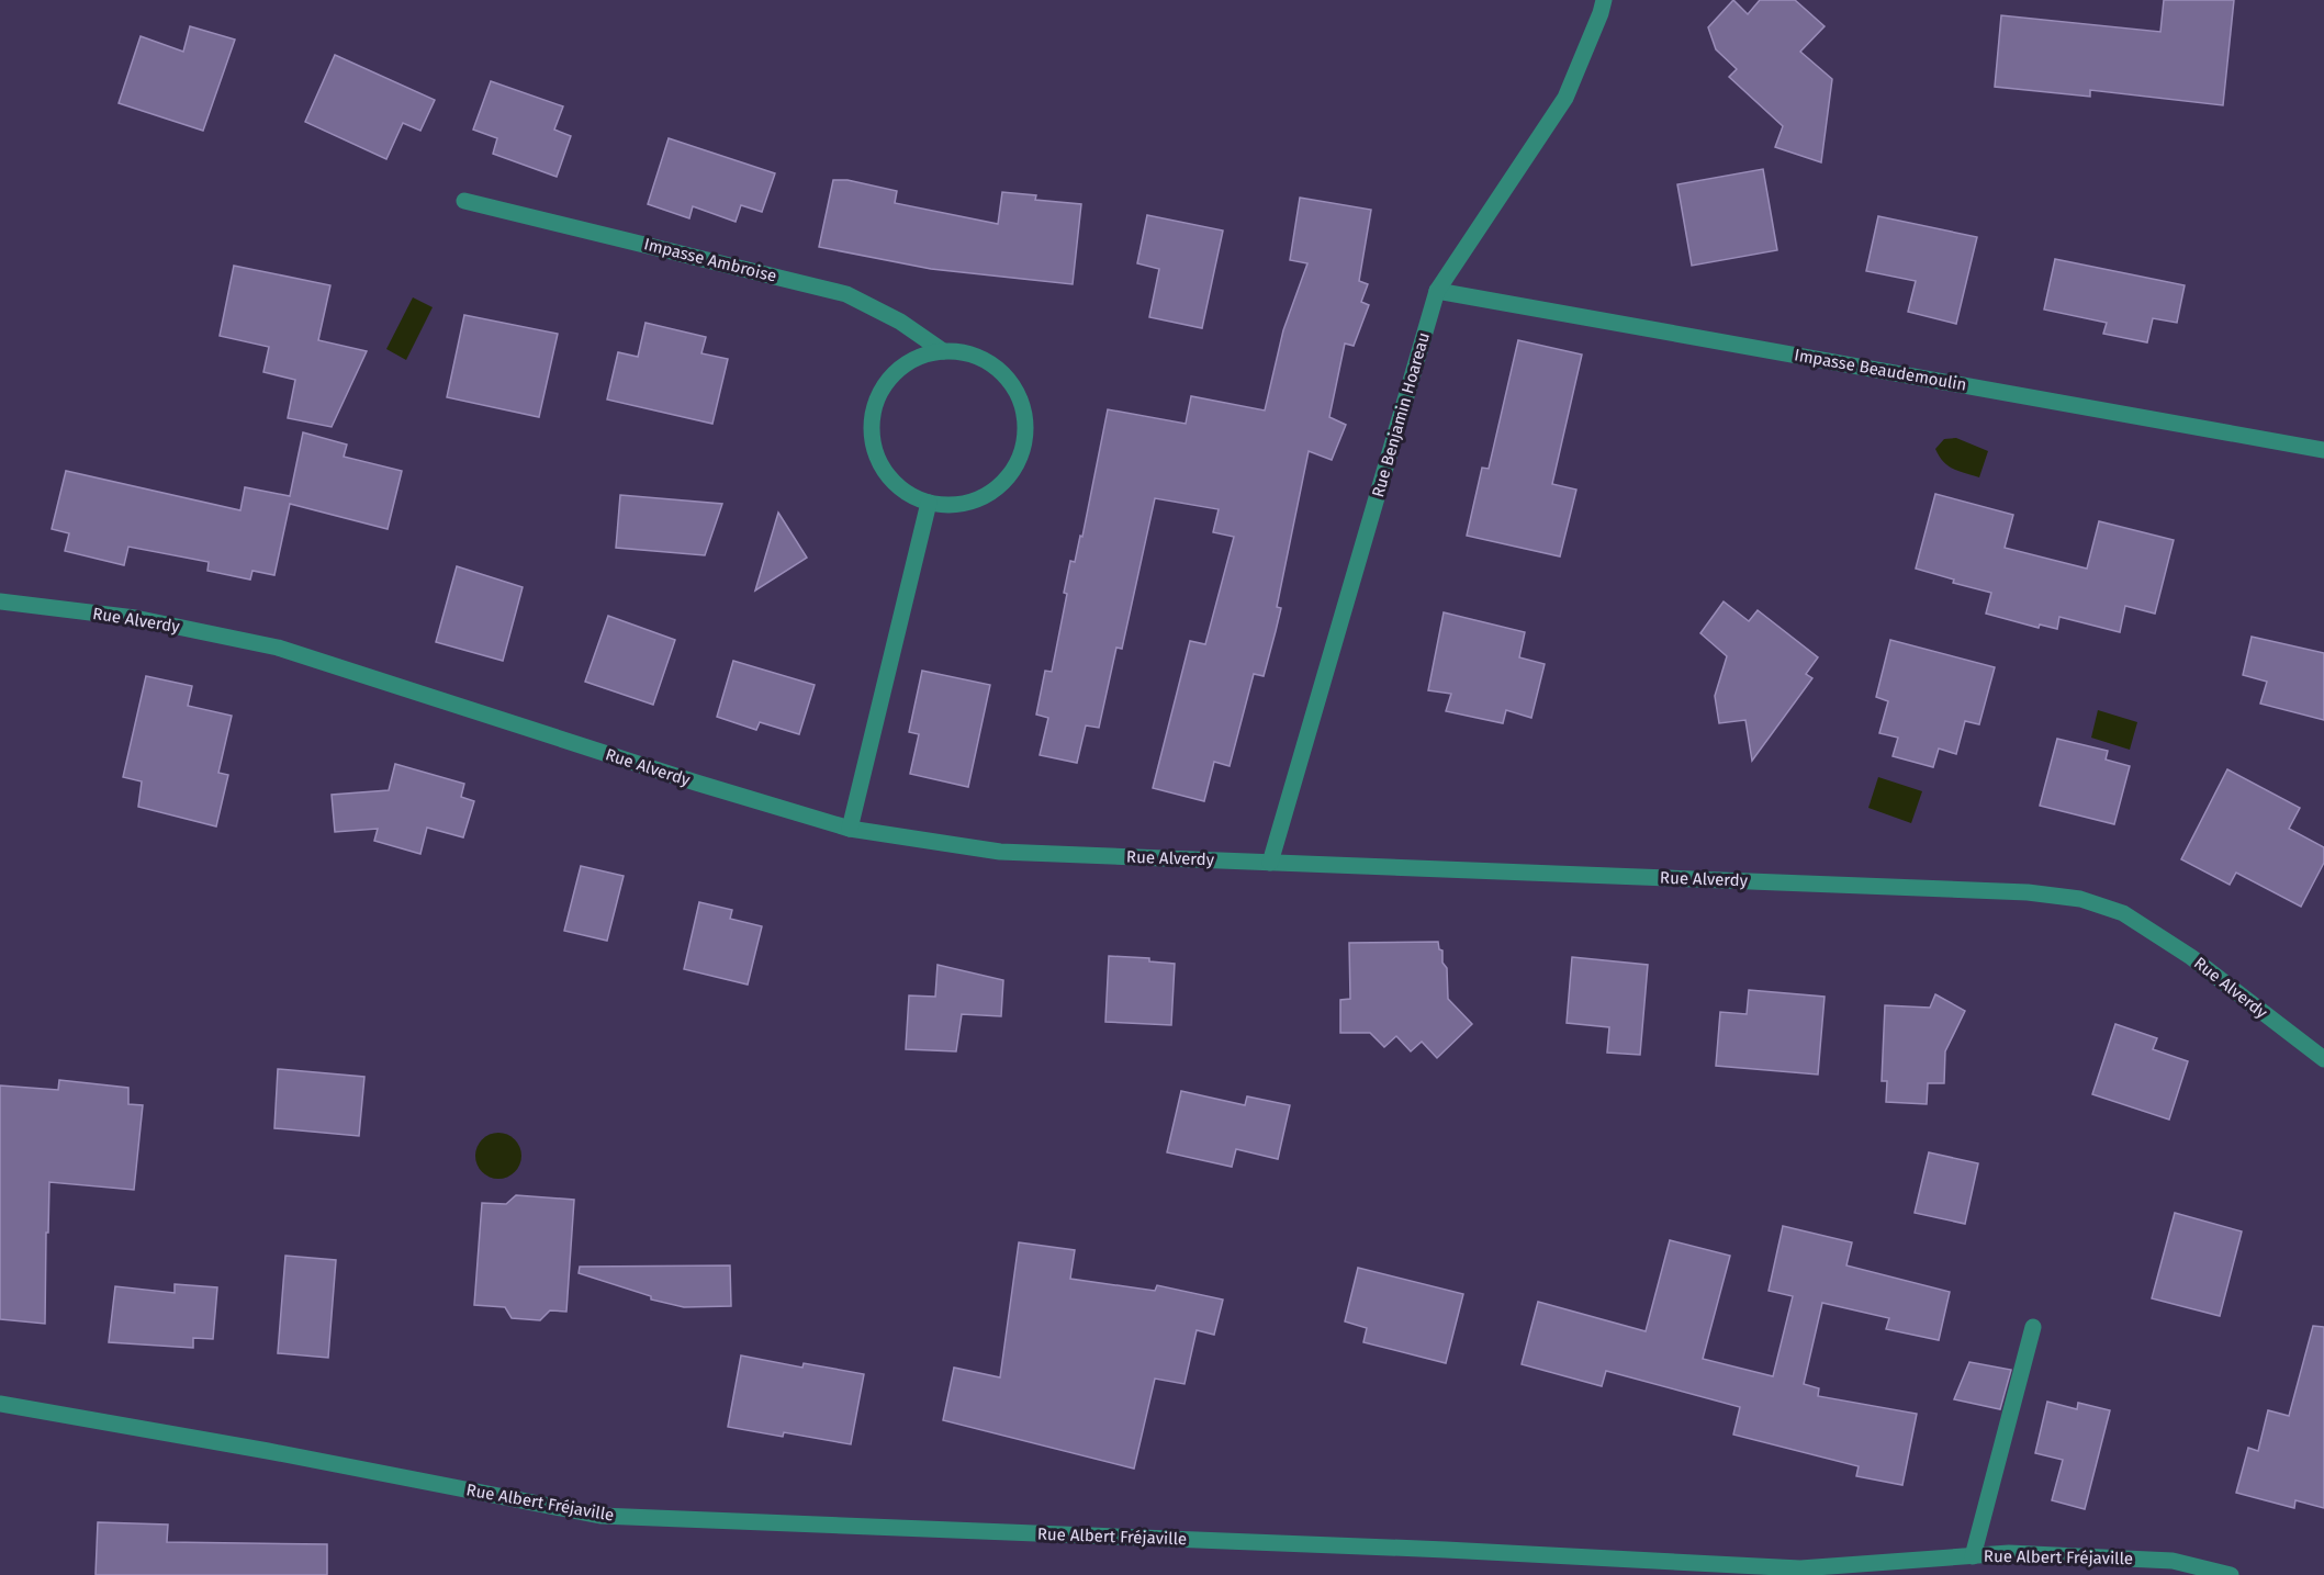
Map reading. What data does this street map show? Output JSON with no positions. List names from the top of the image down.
{
  "streets": {
    "street": [
      "Impasse Ambroise",
      "Impasse Beaudemoulin",
      "Rue Benjamin Hoareau",
      "Rue Alverdy",
      "Rue Albert Fréjaville"
    ]
  },
  "crossings": [
    ["Impasse Beaudemoulin", "Rue Benjamin Hoareau"],
    ["Rue Benjamin Hoareau", "Rue Alverdy"]
  ]
}
